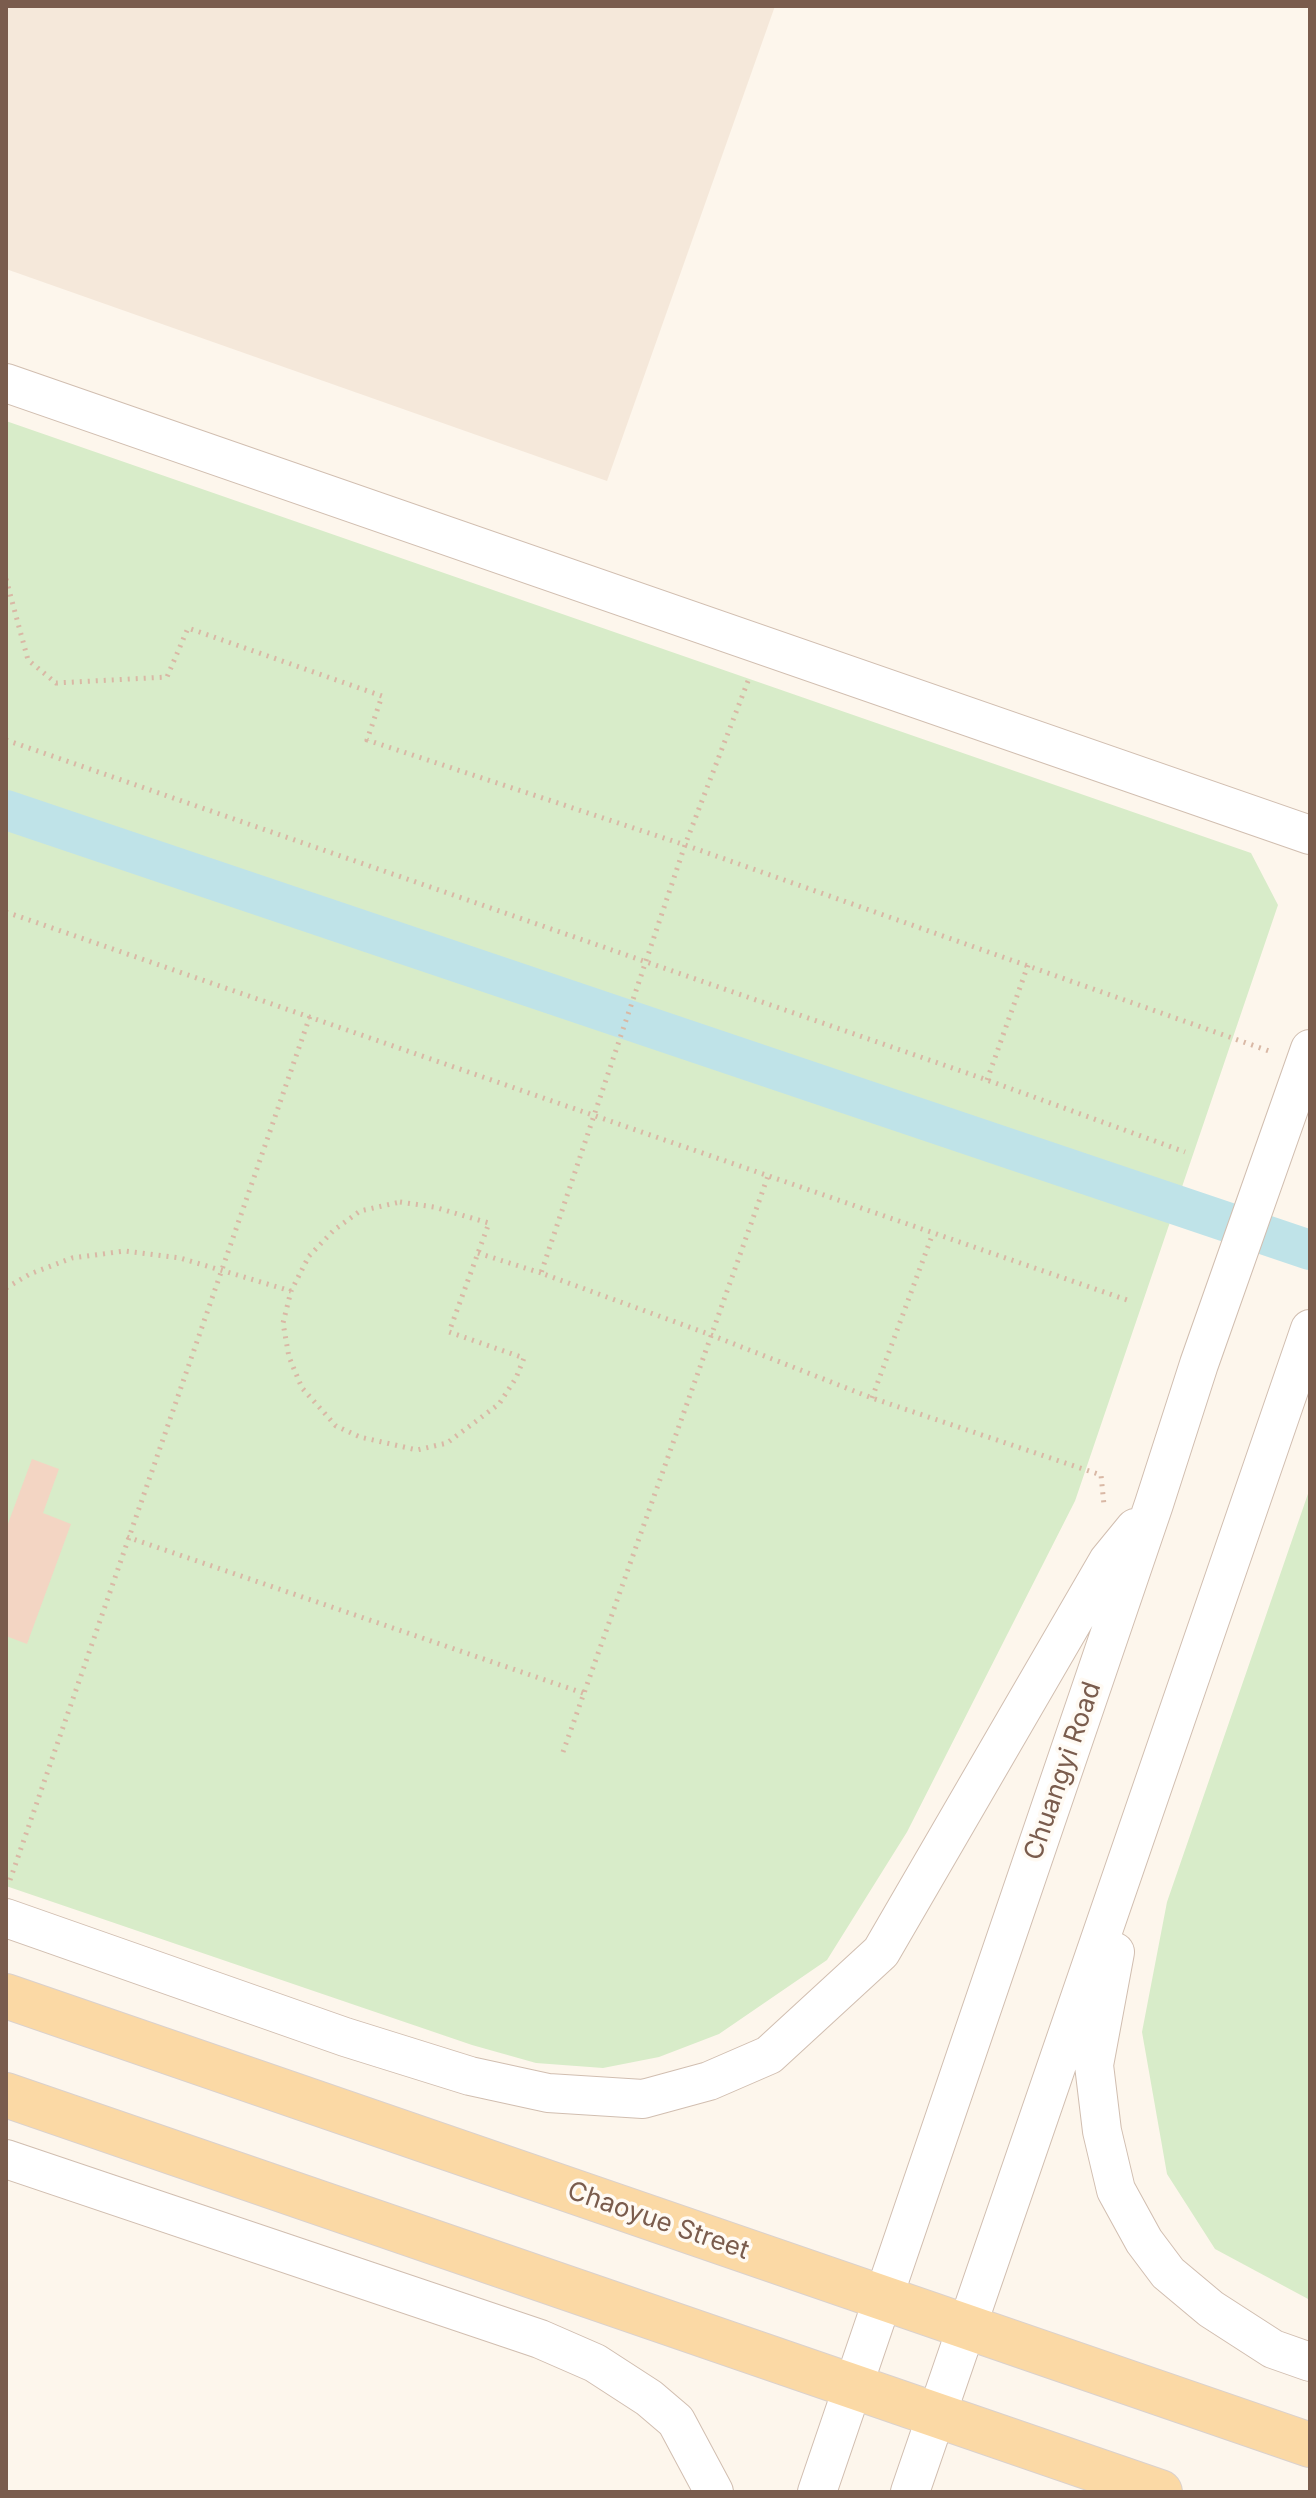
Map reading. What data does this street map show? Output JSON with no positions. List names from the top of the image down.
{
  "streets": {
    "main road": ["Chaoyue Street"],
    "street": ["Chuangyi Road"]
  },
  "crossings": [
    ["Chuangyi Road", "Chaoyue Street"]
  ]
}
